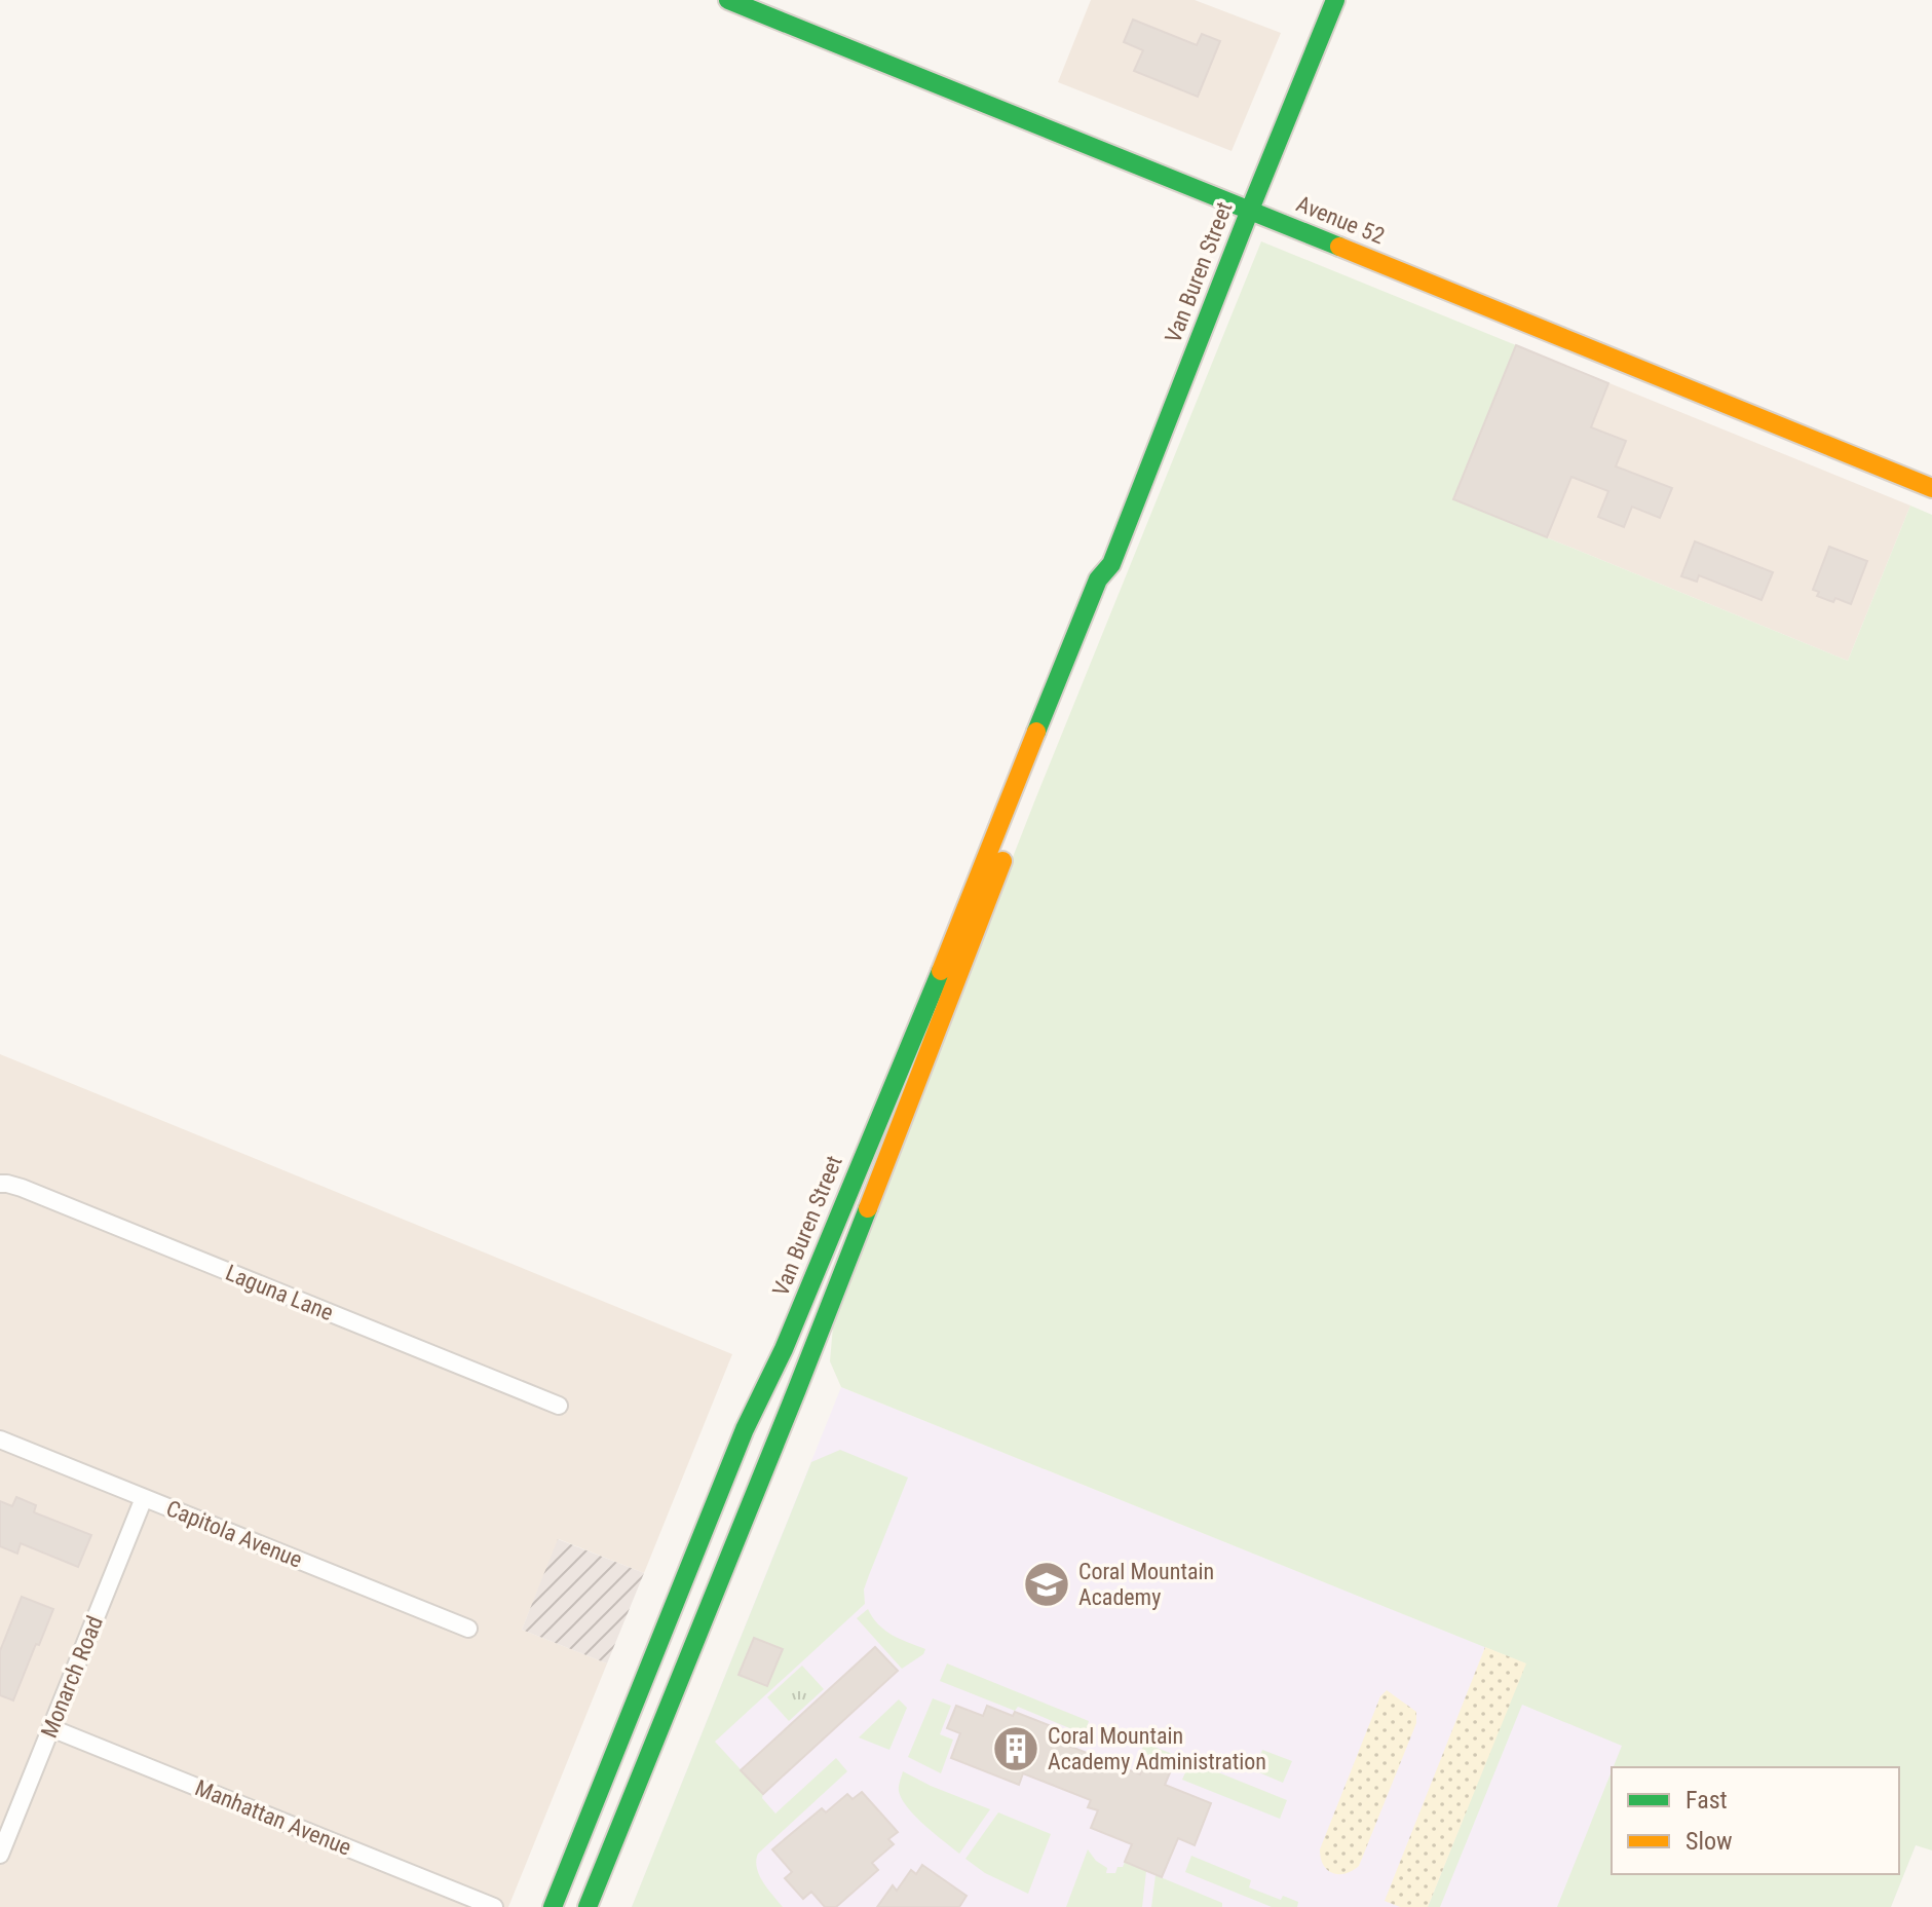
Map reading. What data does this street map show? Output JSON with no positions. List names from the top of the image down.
{
  "streets": {
    "street": [
      "Avenue 52",
      "Van Buren Street",
      "Laguna Lane",
      "Capitola Avenue",
      "Monarch Road",
      "Manhattan Avenue"
    ]
  },
  "crossings": [
    ["Avenue 52", "Van Buren Street"],
    ["Capitola Avenue", "Monarch Road"],
    ["Monarch Road", "Manhattan Avenue"]
  ],
  "places": {
    "school or university": ["Coral Mountain Academy"],
    "building": ["Coral Mountain Academy Administration"]
  },
  "legend": ["Fast", "Slow"]
}
